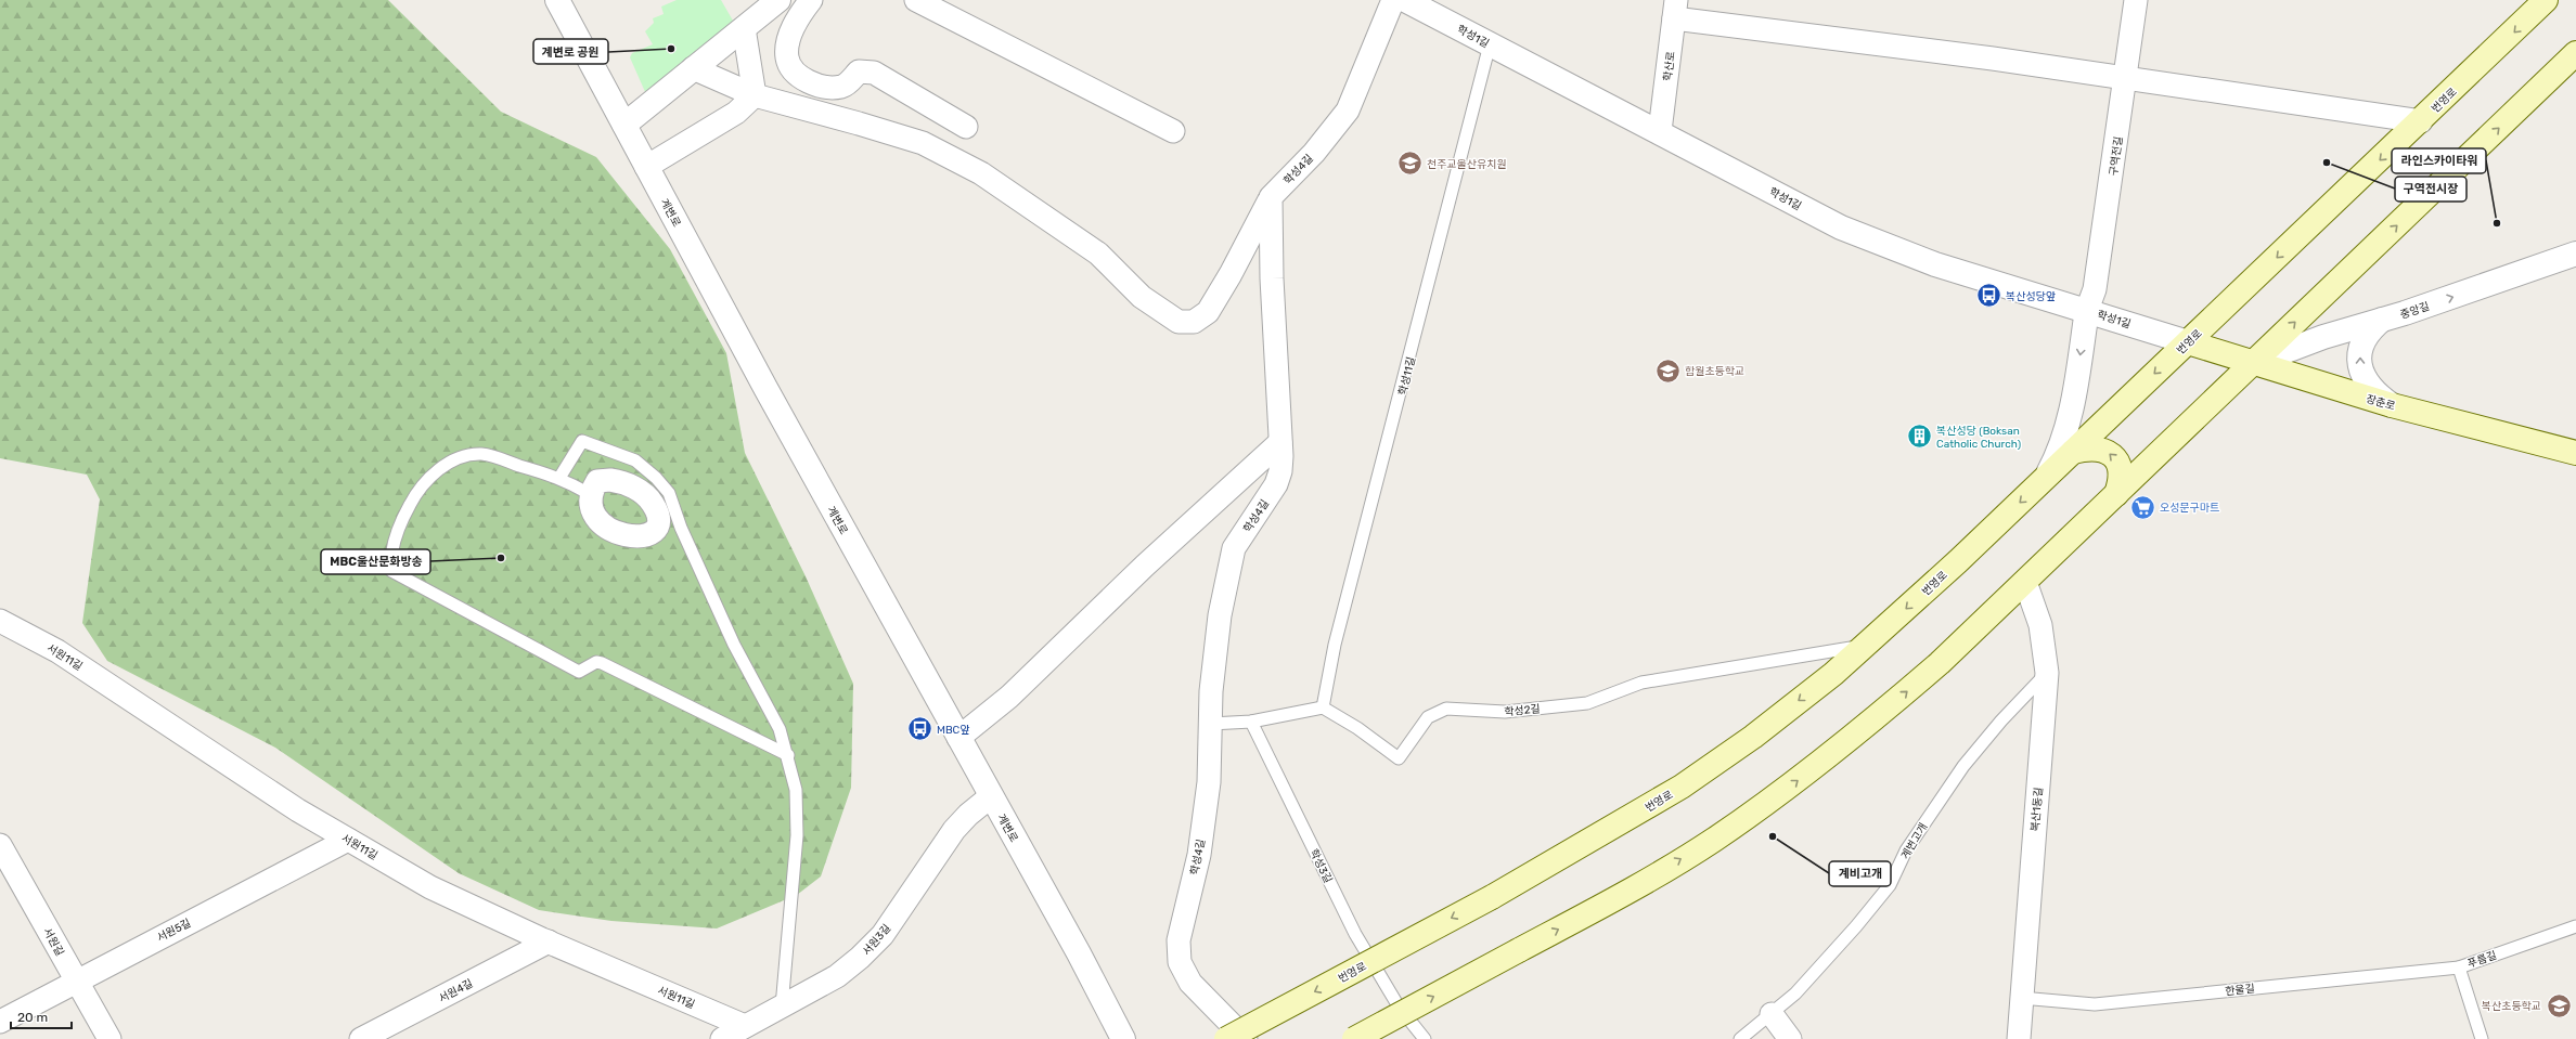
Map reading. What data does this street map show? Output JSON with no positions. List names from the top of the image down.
{
  "streets": {
    "main road": ["번영로", "장춘로"],
    "street": [
      "학성1길",
      "학산로",
      "구역전길",
      "학성4길",
      "계변로",
      "중앙길",
      "서원11길",
      "복산1동길",
      "서원5길",
      "서원3길",
      "서원길",
      "서원4길"
    ],
    "lane": [
      "학성11길",
      "학성2길",
      "계변고개",
      "학성3길",
      "푸름길",
      "한울길"
    ]
  },
  "crossings": [
    ["학성1길", "학산로"],
    ["학성1길", "번영로"],
    ["학성1길", "구역전길"],
    ["학성1길", "학성11길"],
    ["학성1길", "장춘로"],
    ["번영로", "장춘로"],
    ["번영로", "학성2길"],
    ["계변로", "서원3길"],
    ["중앙길", "장춘로"],
    ["학성11길", "학성2길"],
    ["서원11길", "서원5길"],
    ["서원11길", "서원3길"],
    ["서원11길", "서원4길"],
    ["복산1동길", "계변고개"],
    ["복산1동길", "한울길"],
    ["서원5길", "서원길"],
    ["푸름길", "한울길"]
  ],
  "one_way": ["중앙길"],
  "places": {
    "other": [
      "계변로 공원",
      "구역전시장",
      "라인스카이타워",
      "MBC울산문화방송",
      "계비고개"
    ],
    "school or university": ["천주교울산유치원", "함월초등학교", "복산초등학교"],
    "bus stop": ["복산성당앞", "MBC앞"],
    "building": ["복산성당 (Boksan Catholic Church)"],
    "supermarket": ["오성문구마트"]
  },
  "scale_bar": "20 m"
}
